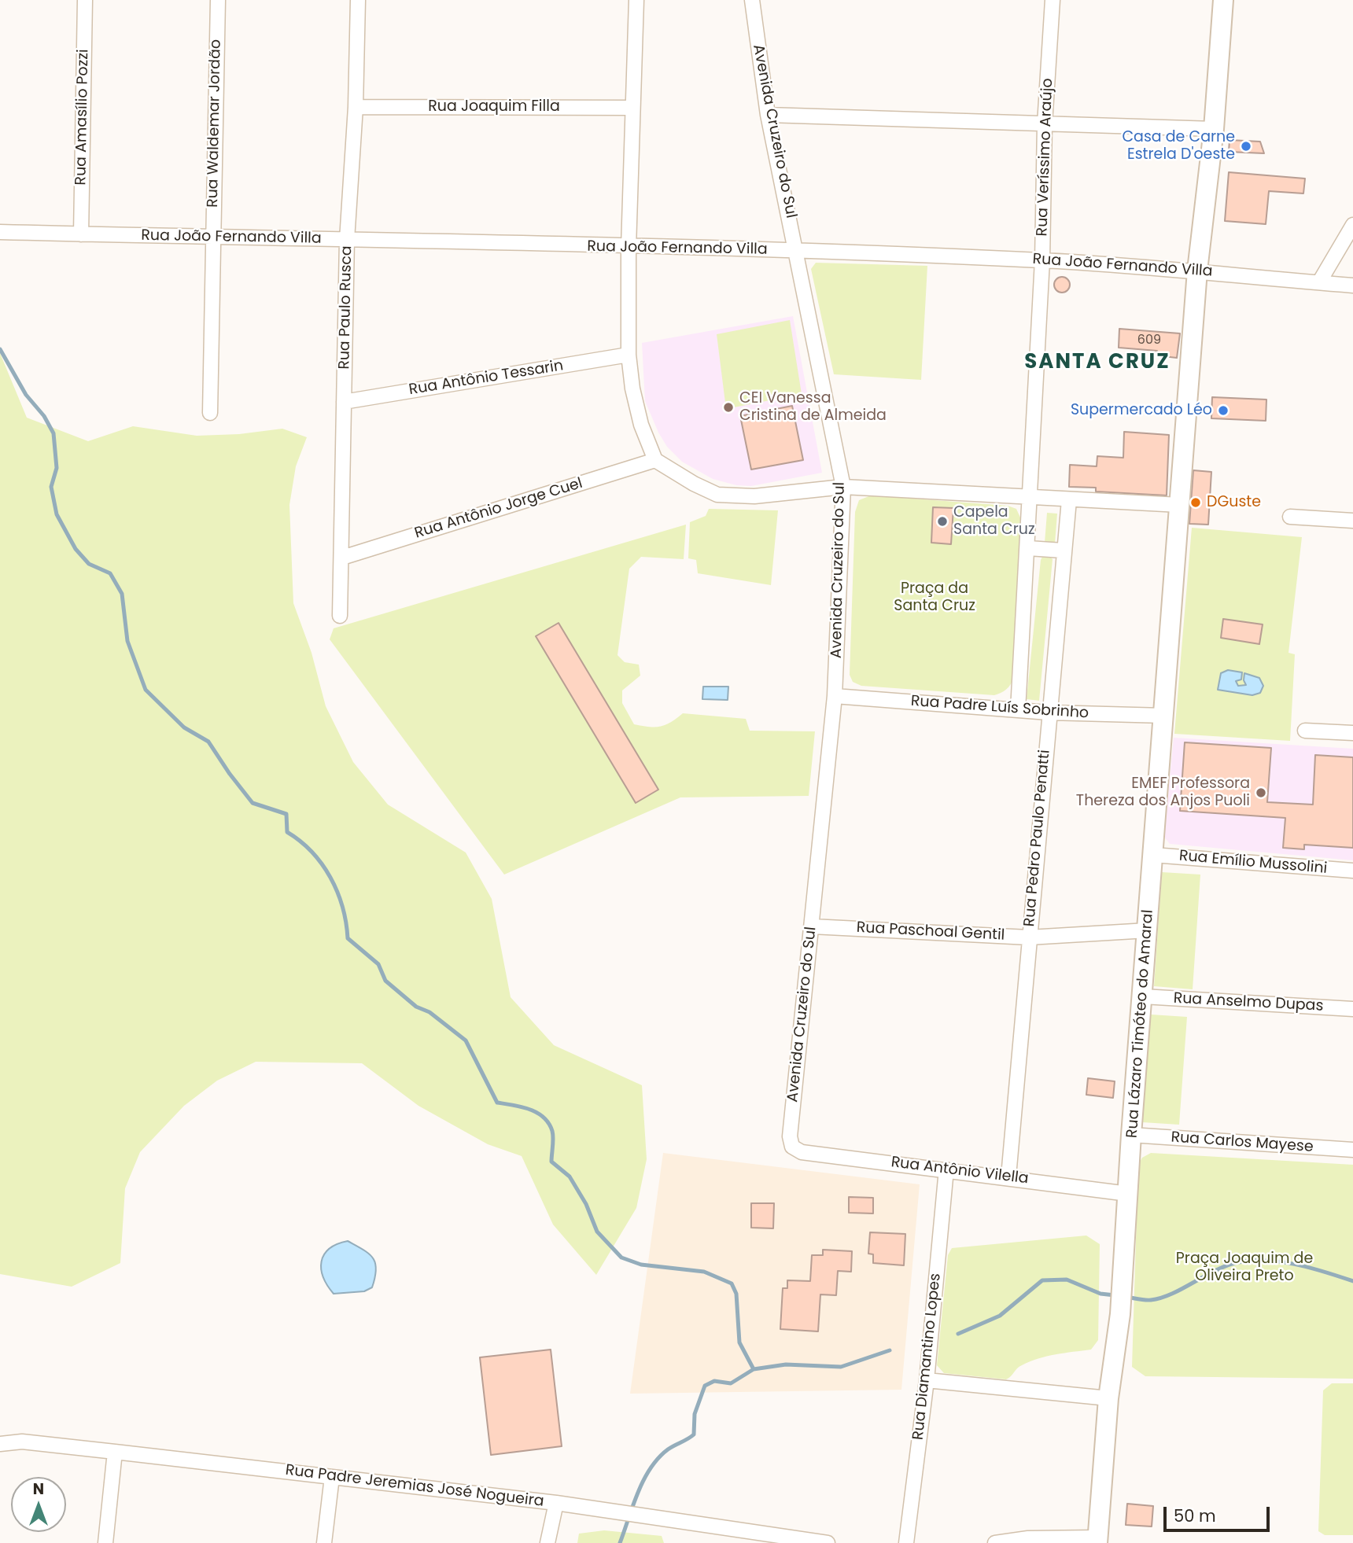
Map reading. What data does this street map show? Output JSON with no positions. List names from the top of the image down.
{
  "streets": {
    "main road": ["Rua Lázaro Timóteo do Amaral"],
    "street": [
      "Rua Joaquim Filla",
      "Rua Amasílio Pozzi",
      "Rua Waldemar Jordão",
      "Avenida Cruzeiro do Sul",
      "Rua Veríssimo Araújo",
      "Rua João Fernando Villa",
      "Rua Paulo Rusca",
      "Rua Antônio Tessarin",
      "Rua Antônio Jorge Cuel",
      "Rua Padre Luís Sobrinho",
      "Rua Pedro Paulo Penatti",
      "Rua Emílio Mussolini",
      "Rua Paschoal Gentil",
      "Rua Anselmo Dupas",
      "Rua Carlos Mayese",
      "Rua Antônio Vilella",
      "Rua Diamantino Lopes",
      "Rua Padre Jeremias José Nogueira"
    ]
  },
  "crossings": [
    ["Rua Joaquim Filla", "Rua Paulo Rusca"],
    ["Rua Amasílio Pozzi", "Rua João Fernando Villa"],
    ["Rua Waldemar Jordão", "Rua João Fernando Villa"],
    ["Avenida Cruzeiro do Sul", "Rua João Fernando Villa"],
    ["Avenida Cruzeiro do Sul", "Rua Padre Luís Sobrinho"],
    ["Avenida Cruzeiro do Sul", "Rua Paschoal Gentil"],
    ["Avenida Cruzeiro do Sul", "Rua Antônio Vilella"],
    ["Rua Veríssimo Araújo", "Rua João Fernando Villa"],
    ["Rua Veríssimo Araújo", "Rua Padre Luís Sobrinho"],
    ["Rua João Fernando Villa", "Rua Paulo Rusca"],
    ["Rua João Fernando Villa", "Rua Lázaro Timóteo do Amaral"],
    ["Rua Paulo Rusca", "Rua Antônio Tessarin"],
    ["Rua Paulo Rusca", "Rua Antônio Jorge Cuel"],
    ["Rua Padre Luís Sobrinho", "Rua Pedro Paulo Penatti"],
    ["Rua Padre Luís Sobrinho", "Rua Lázaro Timóteo do Amaral"],
    ["Rua Pedro Paulo Penatti", "Rua Paschoal Gentil"],
    ["Rua Pedro Paulo Penatti", "Rua Antônio Vilella"],
    ["Rua Emílio Mussolini", "Rua Lázaro Timóteo do Amaral"],
    ["Rua Paschoal Gentil", "Rua Lázaro Timóteo do Amaral"],
    ["Rua Anselmo Dupas", "Rua Lázaro Timóteo do Amaral"],
    ["Rua Lázaro Timóteo do Amaral", "Rua Carlos Mayese"],
    ["Rua Lázaro Timóteo do Amaral", "Rua Antônio Vilella"],
    ["Rua Antônio Vilella", "Rua Diamantino Lopes"]
  ],
  "districts": ["SANTA CRUZ"],
  "parks": ["Praça da Santa Cruz", "Praça Joaquim de Oliveira Preto"],
  "places": [
    "Casa de Carne Estrela D'oeste",
    "CEI Vanessa Cristina de Almeida",
    "Supermercado Léo",
    "DGuste",
    "Capela Santa Cruz",
    "EMEF Professora Thereza dos Anjos Puoli"
  ],
  "house_numbers": ["609"],
  "scale_bar": "50 m",
  "north": "top"
}
